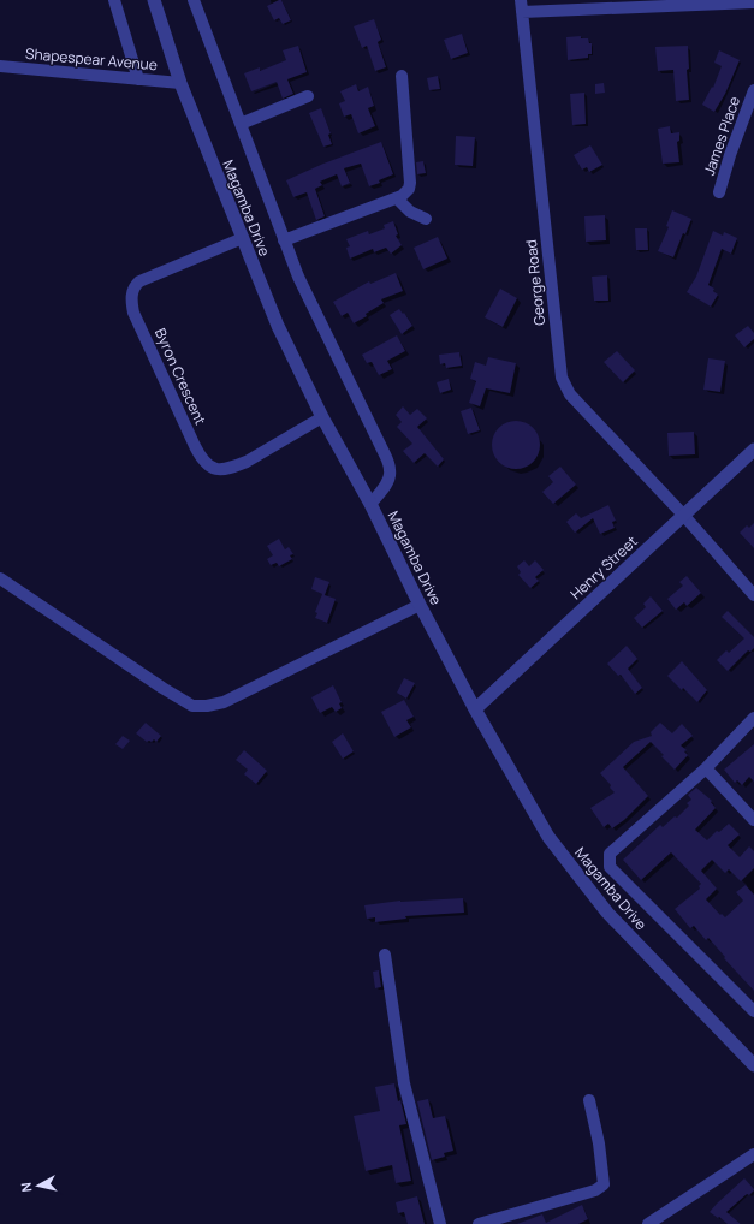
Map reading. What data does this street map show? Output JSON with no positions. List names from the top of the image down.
{
  "streets": {
    "street": [
      "Shapespear Avenue",
      "James Place",
      "Magamba Drive",
      "George Road",
      "Byron Crescent",
      "Henry Street"
    ]
  },
  "crossings": [
    ["Shapespear Avenue", "Magamba Drive"],
    ["Magamba Drive", "Byron Crescent"],
    ["Magamba Drive", "Henry Street"],
    ["George Road", "Henry Street"]
  ],
  "north": "left"
}
